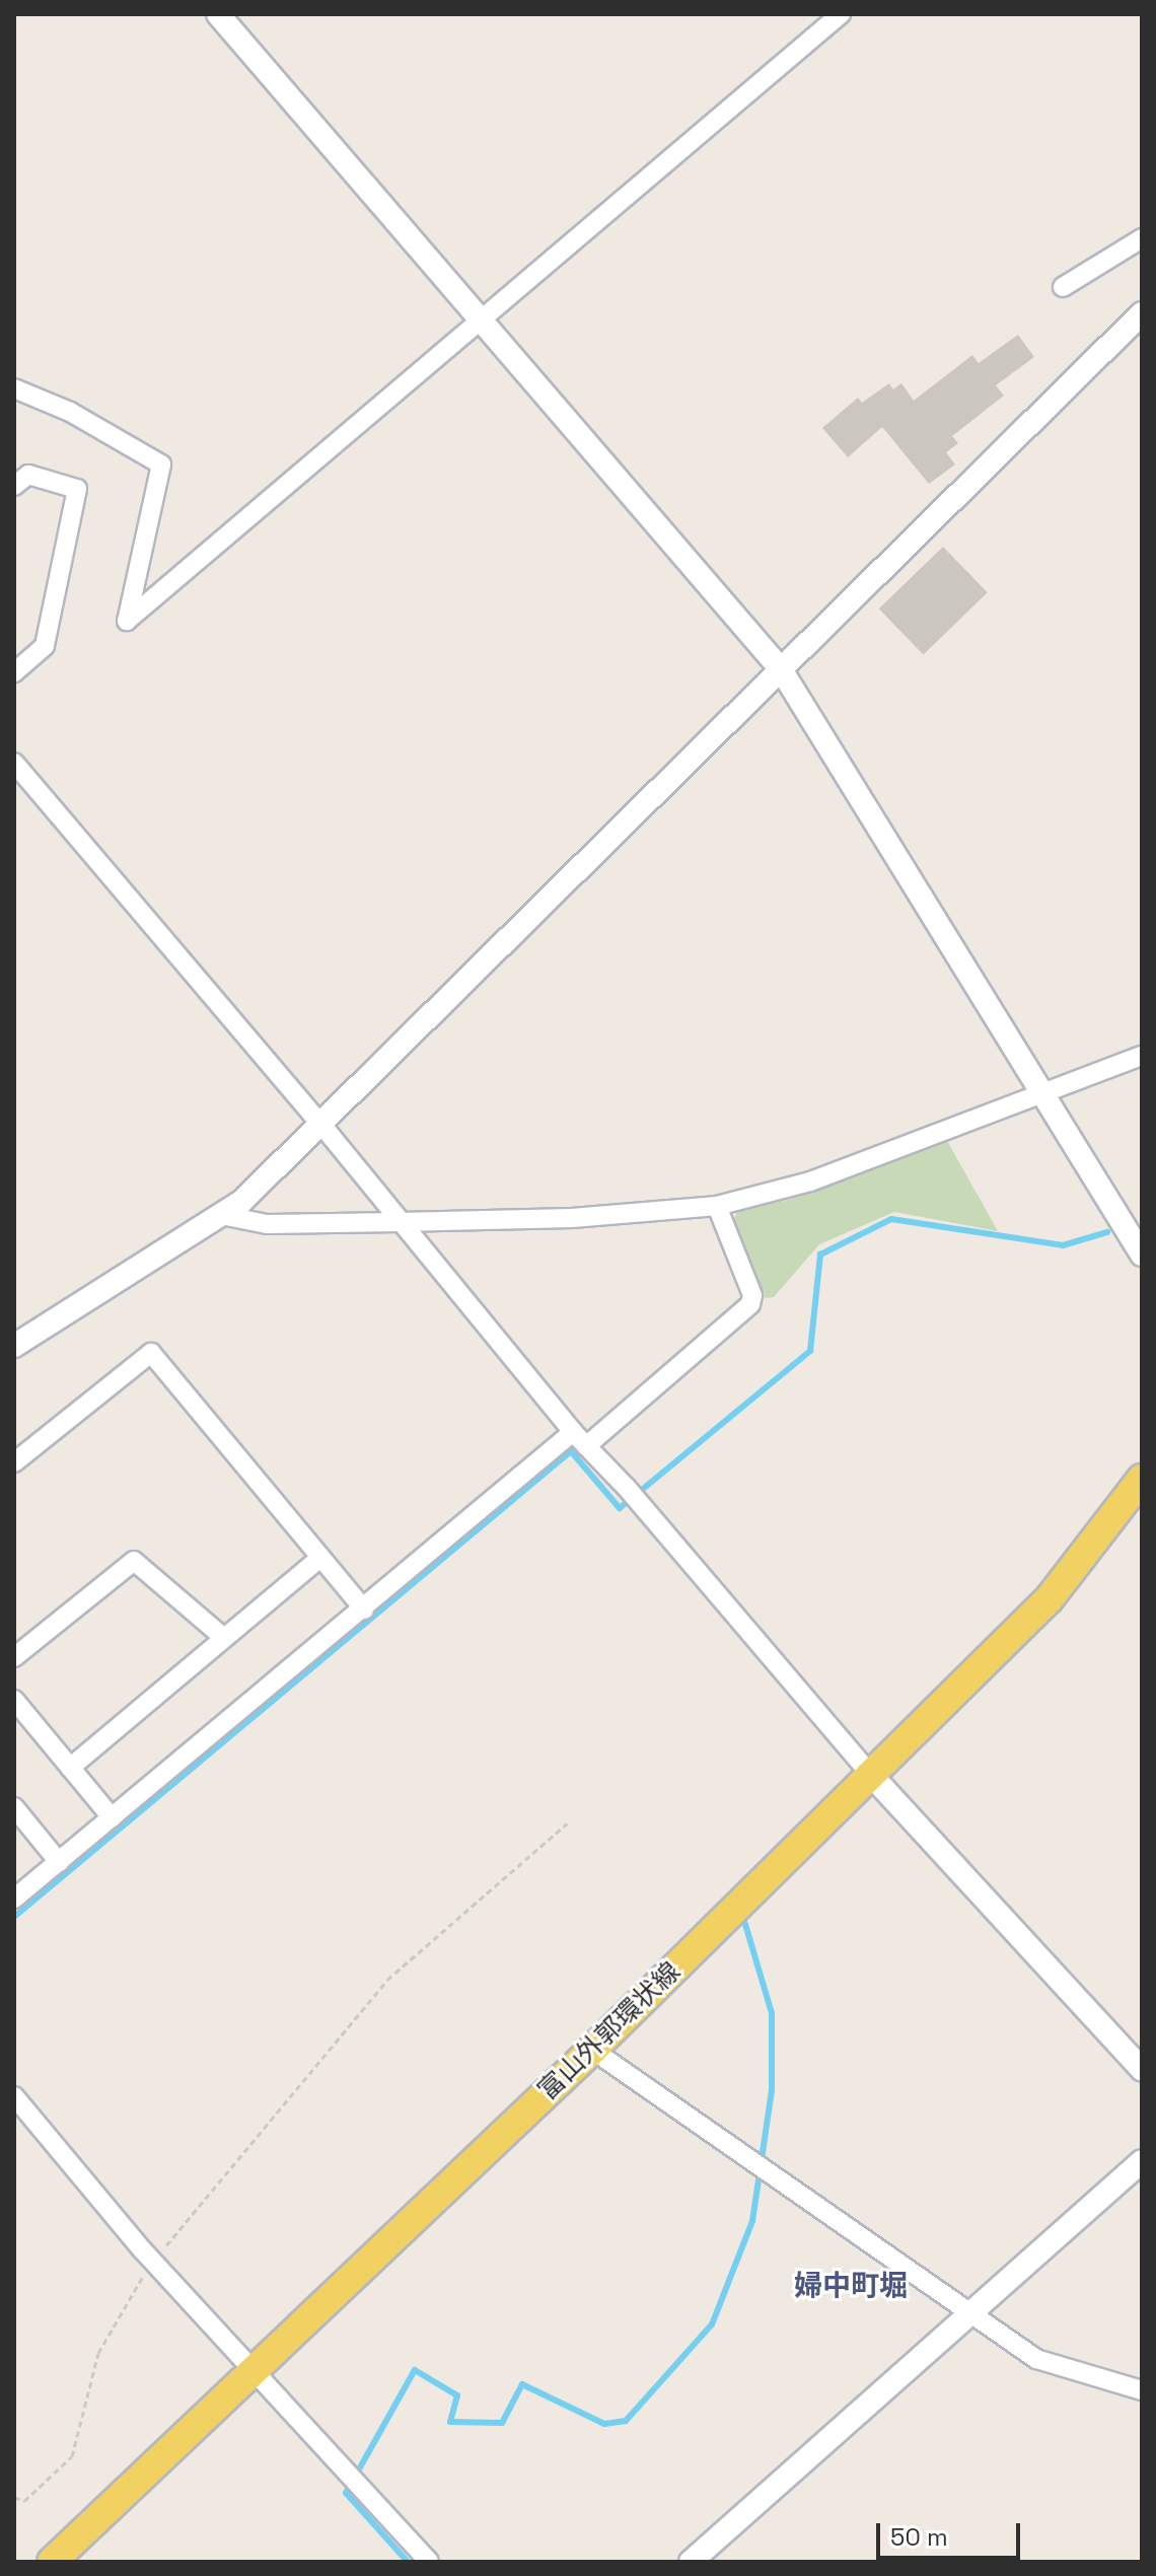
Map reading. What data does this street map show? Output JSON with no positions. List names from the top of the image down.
{
  "streets": {
    "main road": ["富山外郭環状線"]
  },
  "districts": ["婦中町堀"],
  "scale_bar": "50 m"
}
